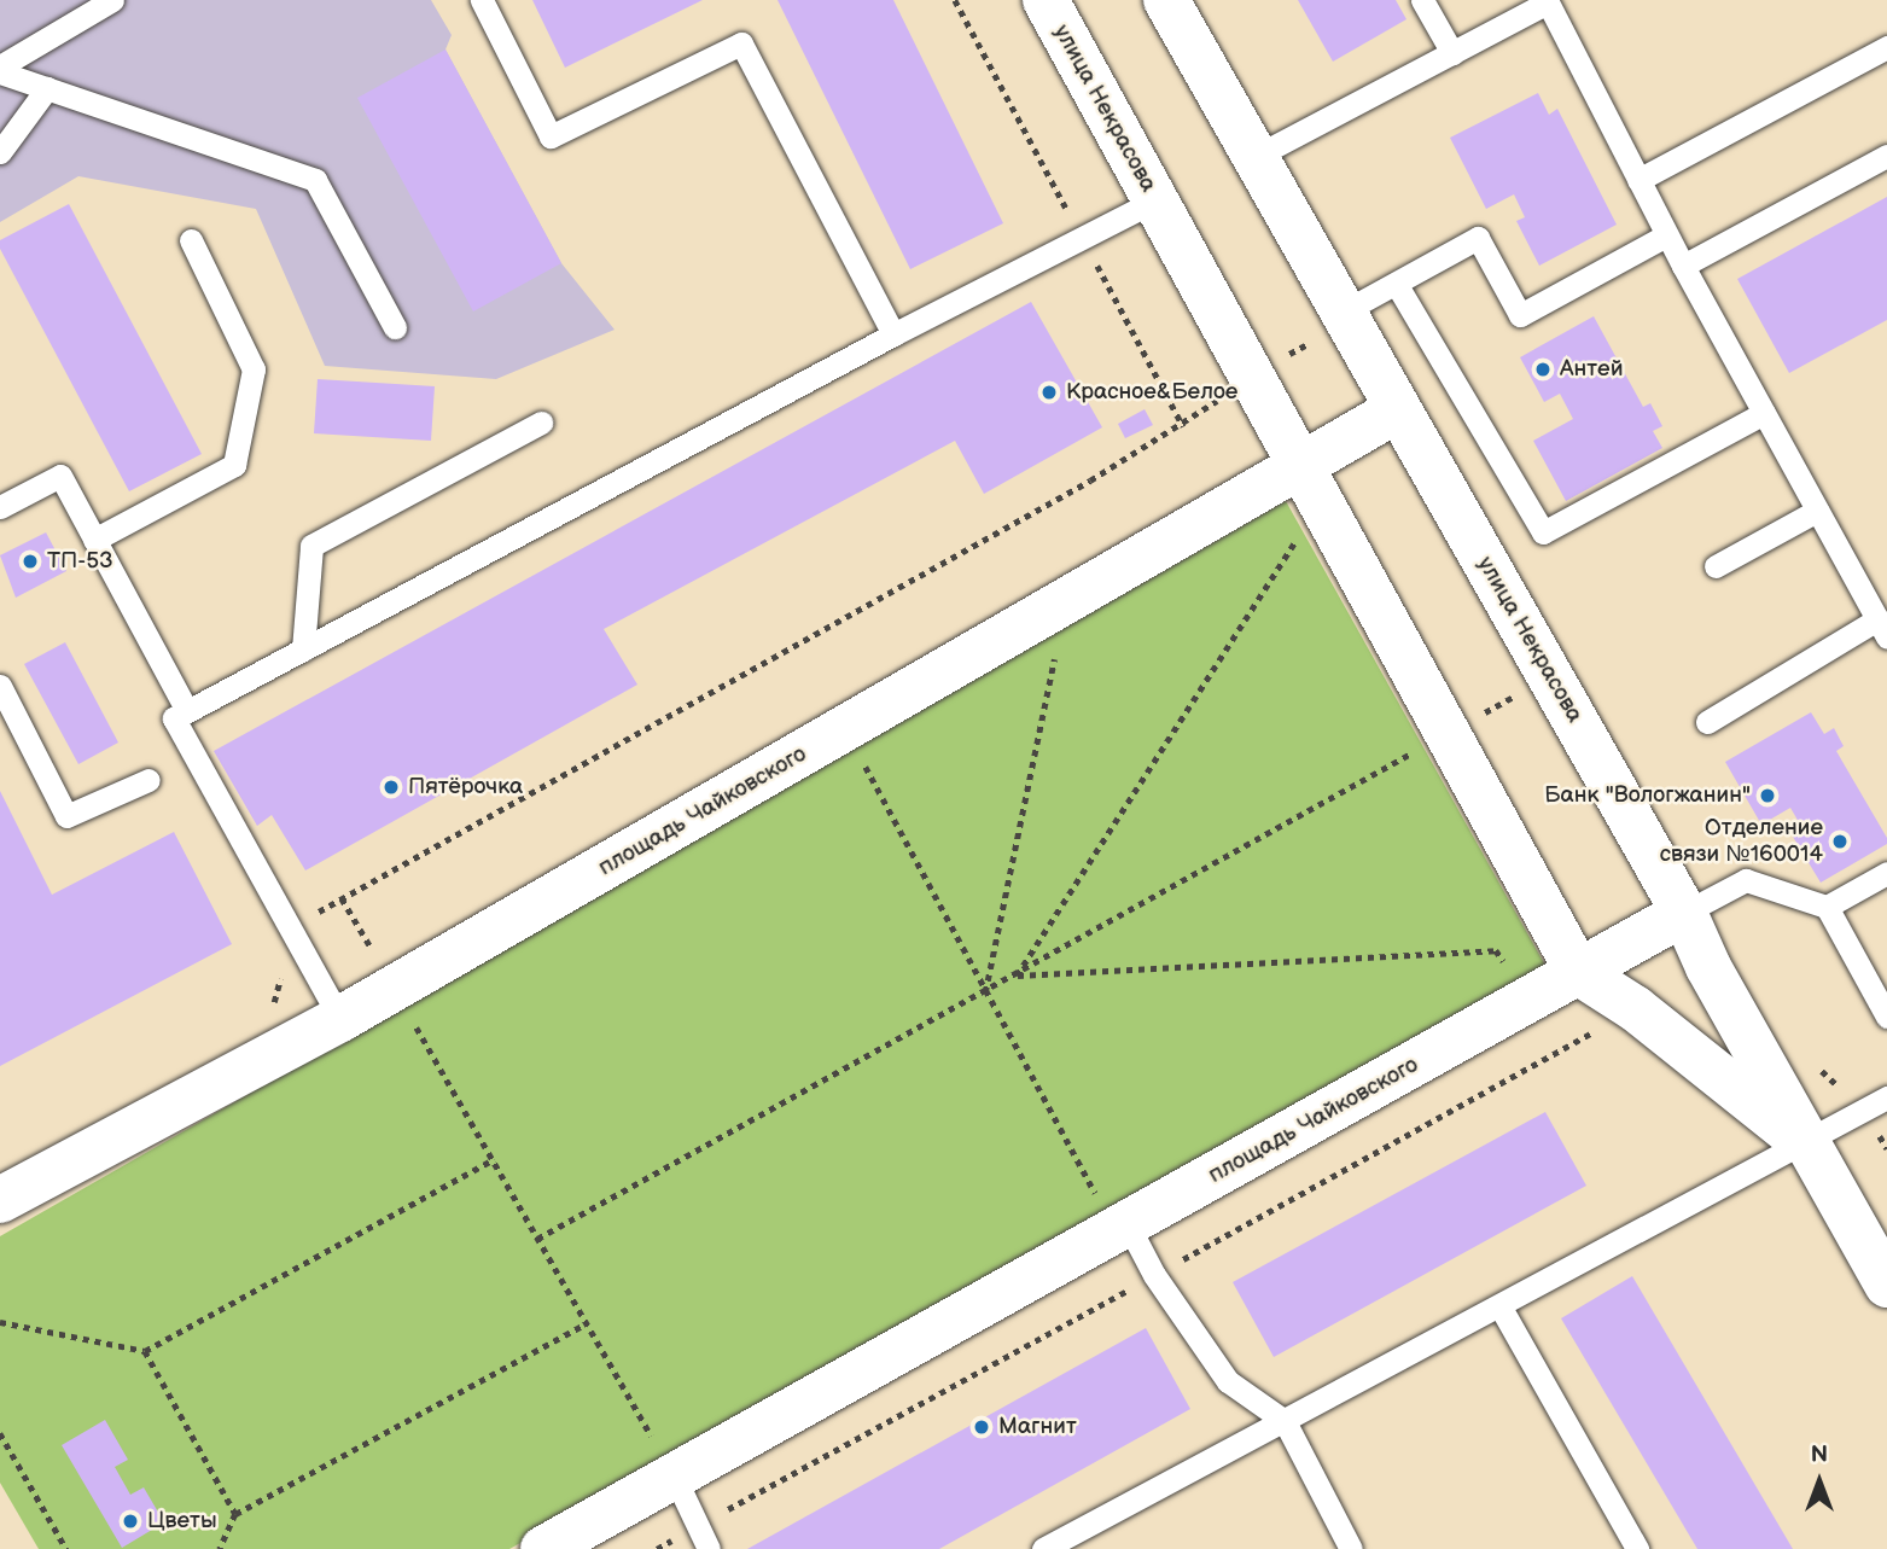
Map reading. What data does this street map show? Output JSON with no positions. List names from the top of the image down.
{
  "streets": {
    "street": ["улица Некрасова", "площадь Чайковского"]
  },
  "crossings": [
    ["улица Некрасова", "площадь Чайковского"]
  ],
  "places": [
    "Антей",
    "Красное&Белое",
    "ТП-53",
    "Пятёрочка",
    "Банк \"Вологжанин\"",
    "Отделение связи №160014",
    "Магнит",
    "Цветы"
  ],
  "north": "top"
}
